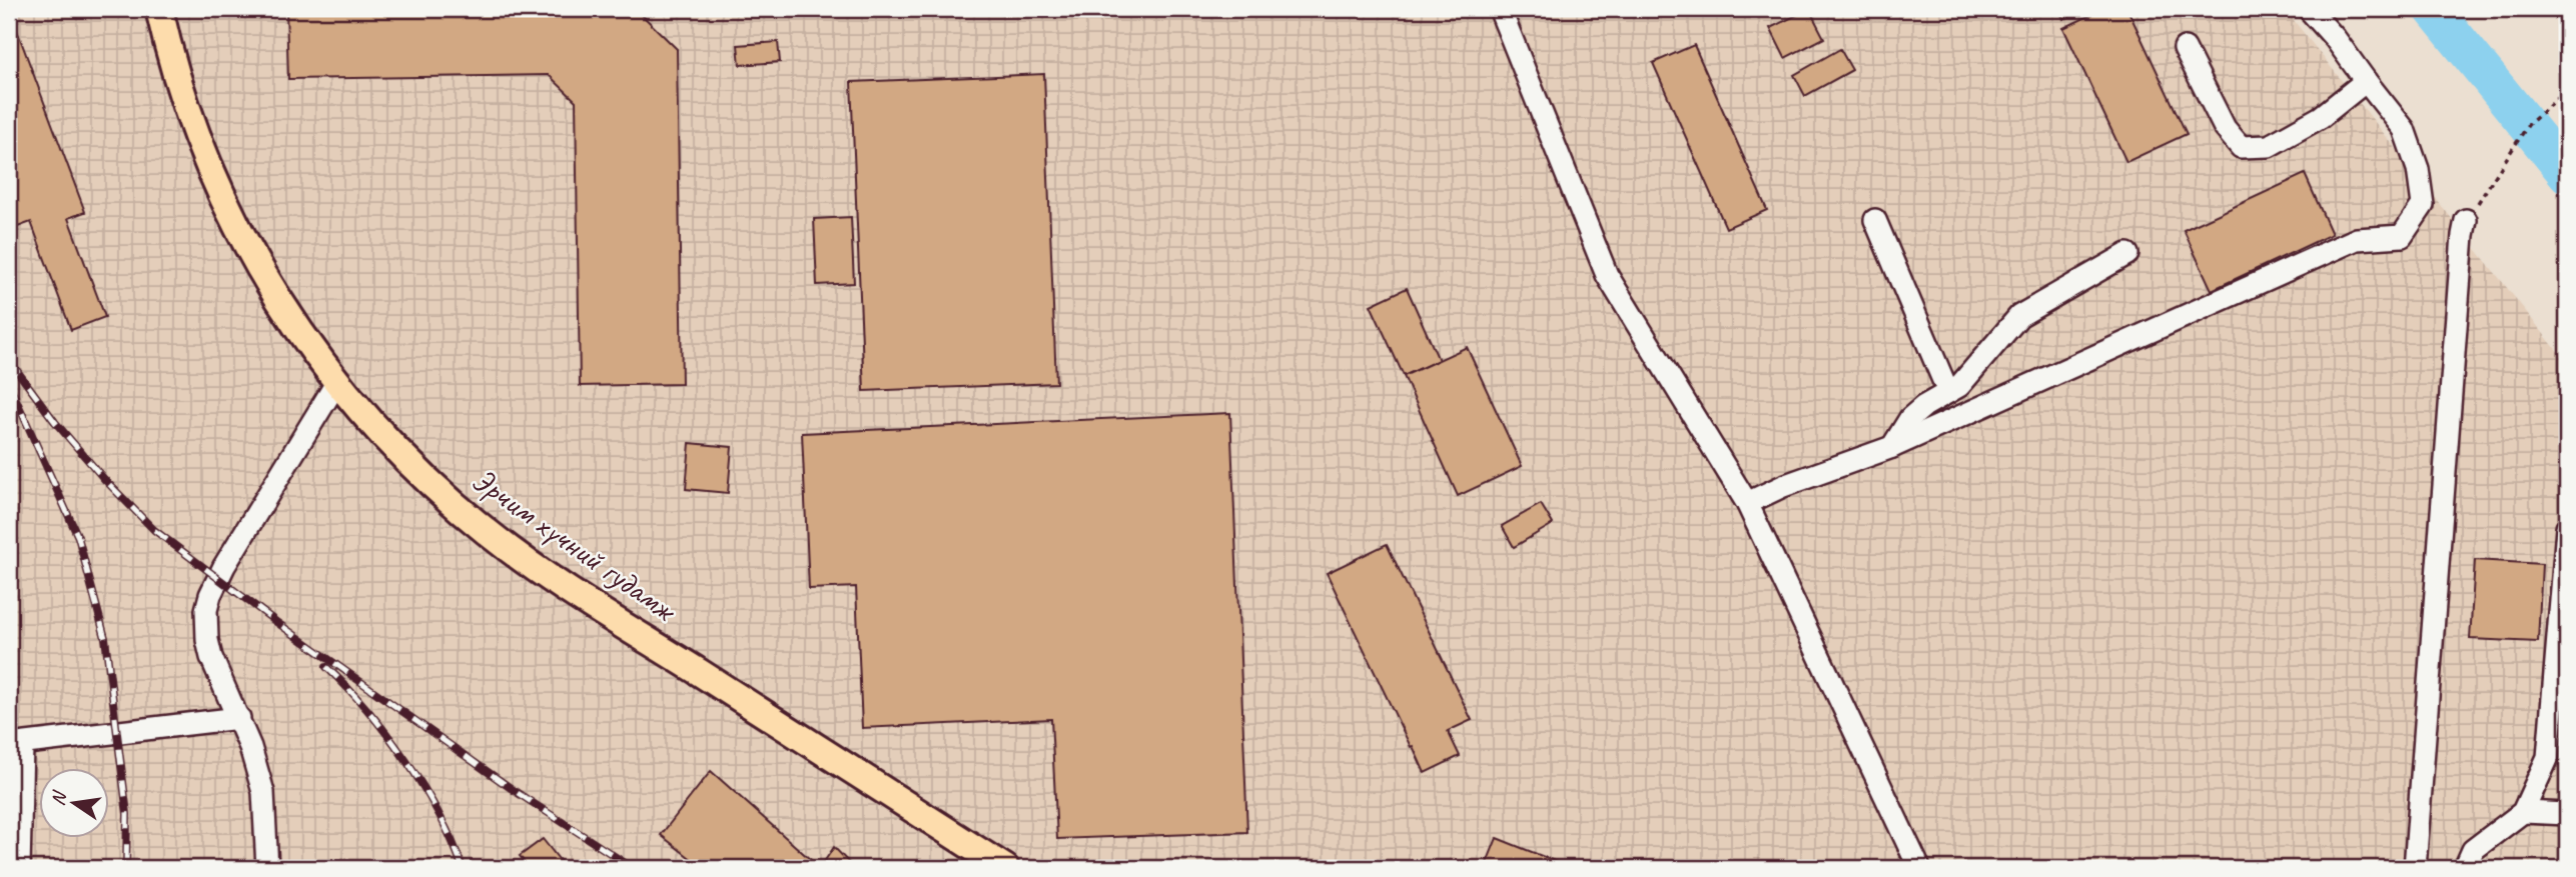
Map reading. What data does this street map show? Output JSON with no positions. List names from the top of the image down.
{
  "streets": {
    "main road": ["Эрчим хүчний гудамж"]
  },
  "north": "left"
}
